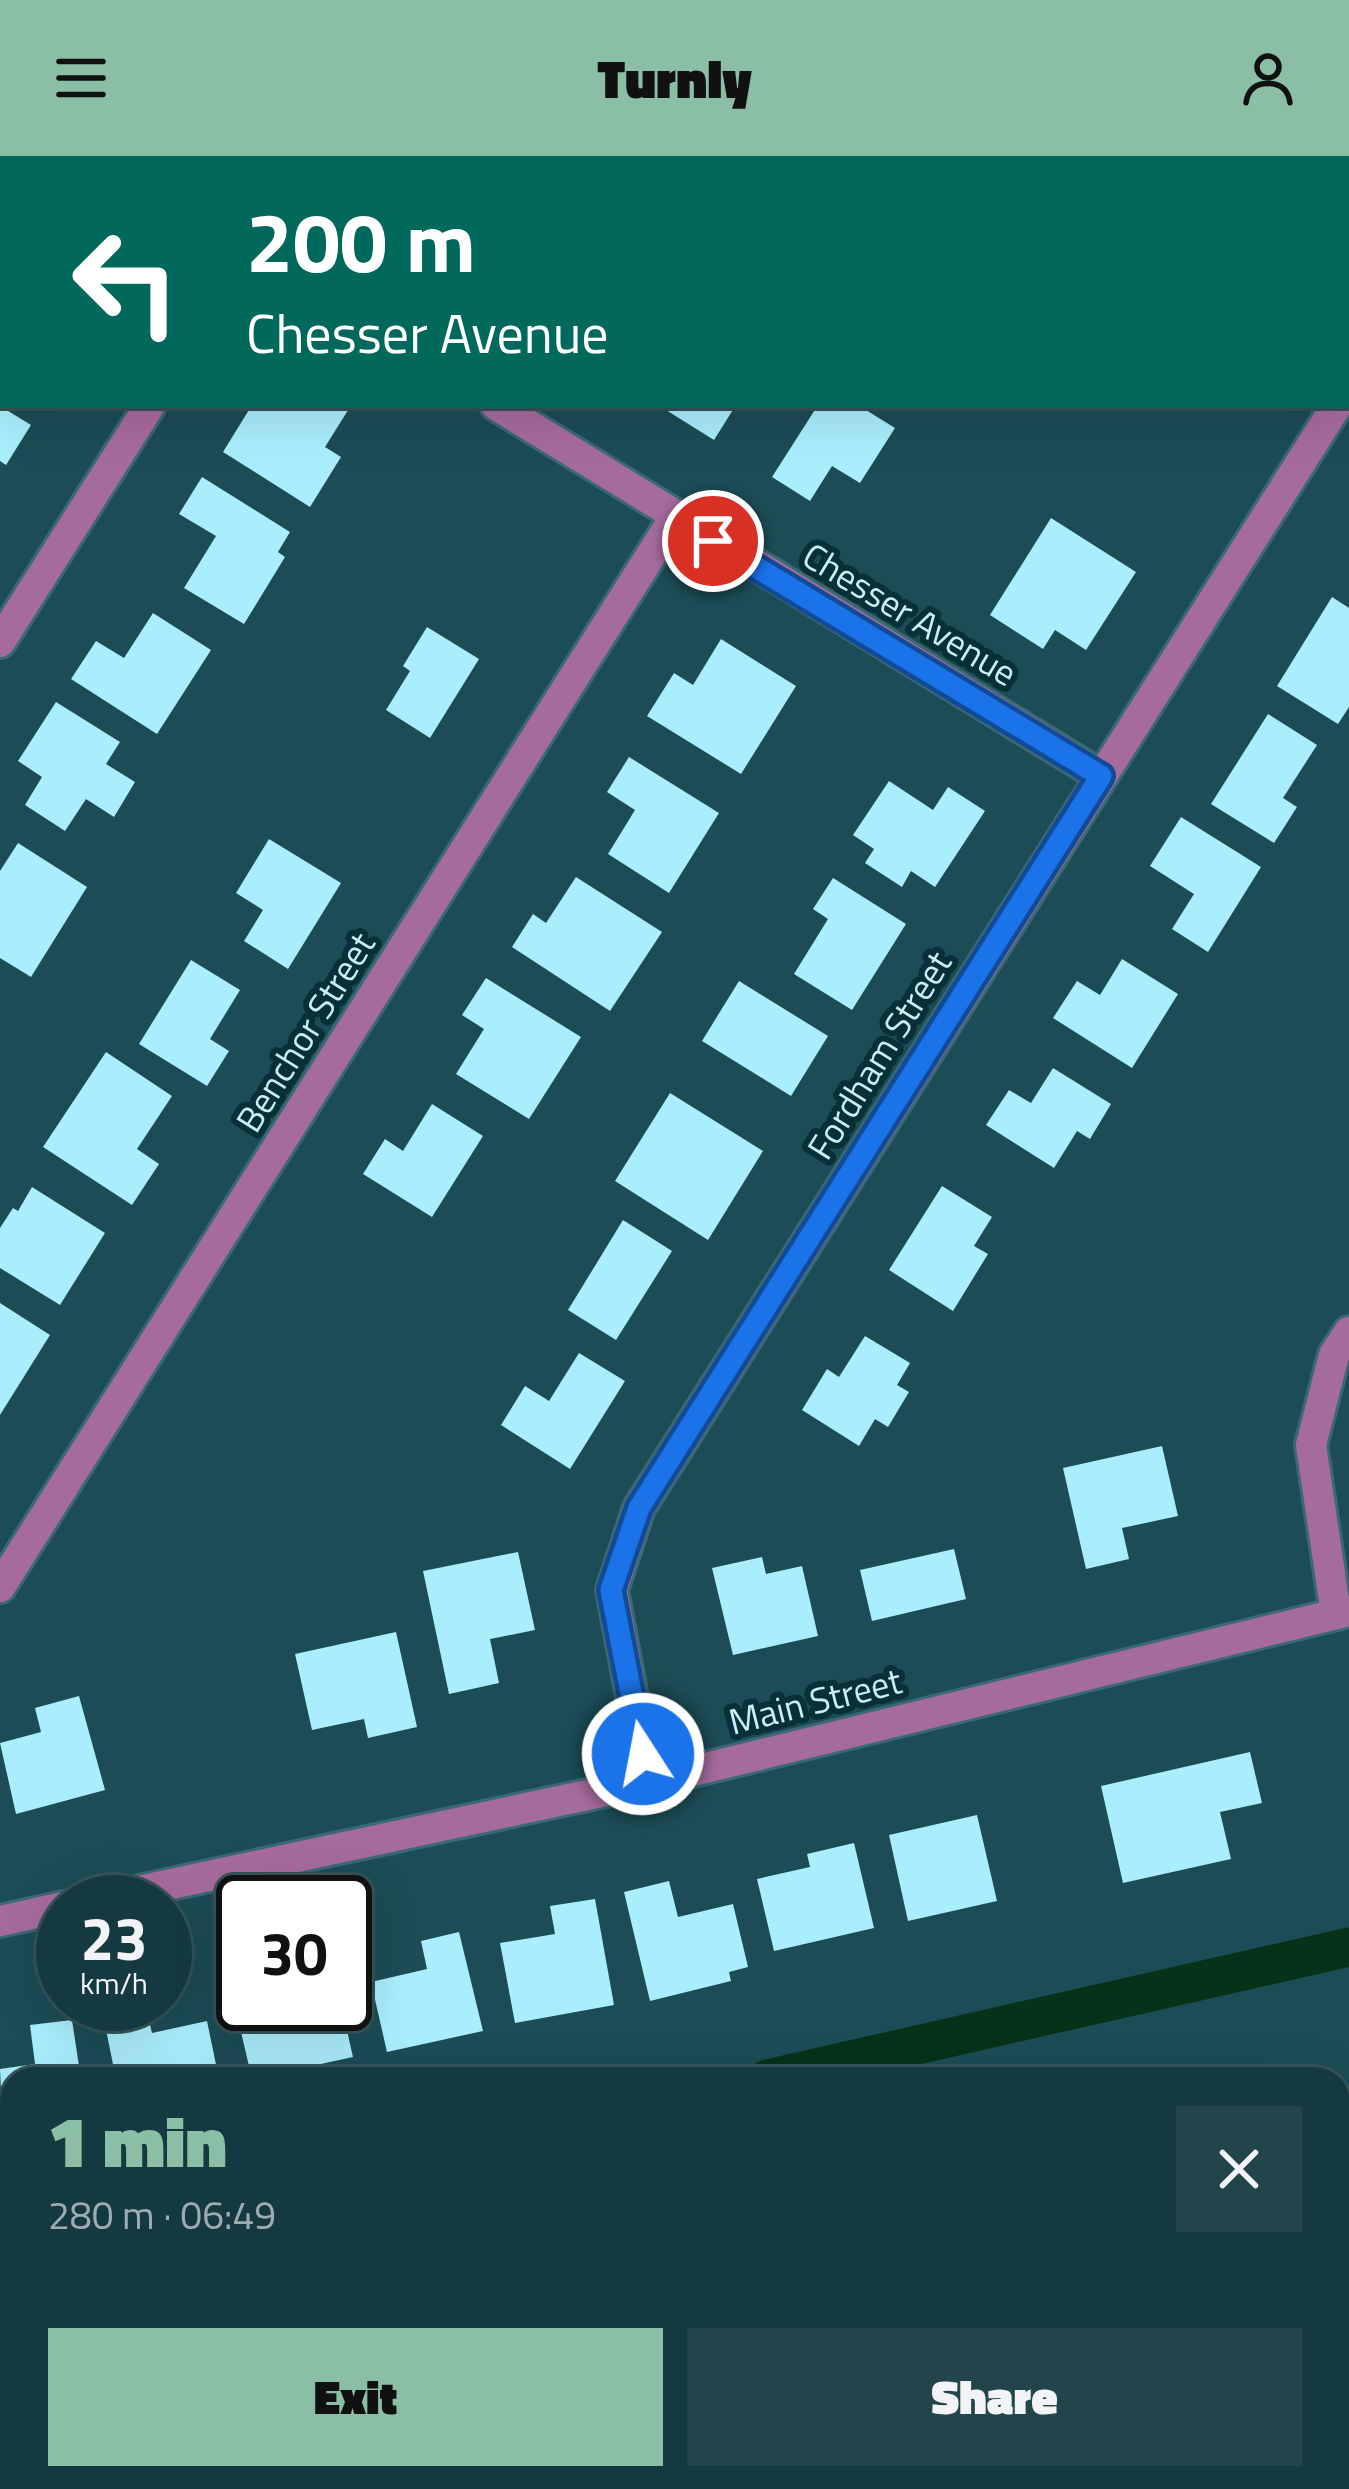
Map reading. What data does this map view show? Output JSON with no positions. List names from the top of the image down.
{
  "streets": {
    "street": [
      "Chesser Avenue",
      "Benchor Street",
      "Fordham Street",
      "Main Street"
    ]
  },
  "crossings": [
    ["Chesser Avenue", "Benchor Street"],
    ["Chesser Avenue", "Fordham Street"],
    ["Fordham Street", "Main Street"]
  ],
  "page": {
    "header": "Turnly",
    "turn": ["200 m", "Chesser Avenue"],
    "speed": "23 km/h",
    "limit": "30",
    "heading": ["1 min", "280 m · 06:49"],
    "buttons": ["Exit", "Share"]
  }
}
